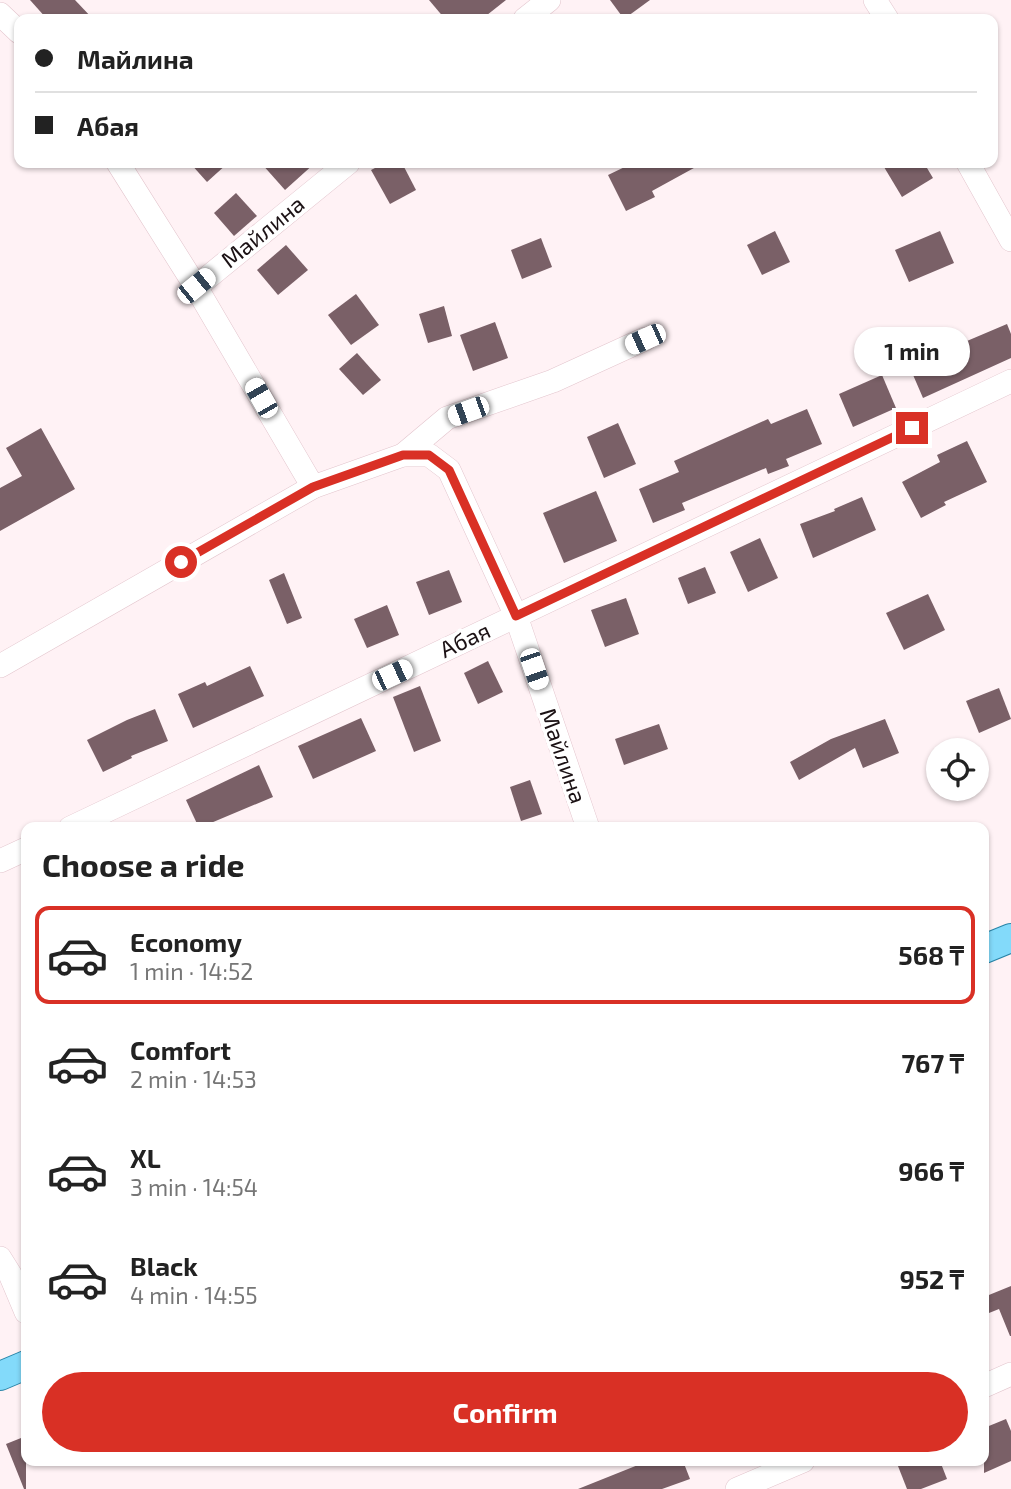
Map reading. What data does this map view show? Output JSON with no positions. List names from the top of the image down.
{
  "streets": {
    "street": ["Майлина", "Абая"]
  },
  "crossings": [
    ["Майлина", "Абая"]
  ],
  "page": {
    "banner": ["Майлина", "Абая"],
    "bubble": "1 min",
    "heading": "Choose a ride",
    "list": [
      {
        "name": "Economy",
        "note": "1 min · 14:52",
        "value": "568 ₸"
      },
      {
        "name": "Comfort",
        "note": "2 min · 14:53",
        "value": "767 ₸"
      },
      {
        "name": "XL",
        "note": "3 min · 14:54",
        "value": "966 ₸"
      },
      {
        "name": "Black",
        "note": "4 min · 14:55",
        "value": "952 ₸"
      }
    ],
    "buttons": "Confirm"
  }
}
